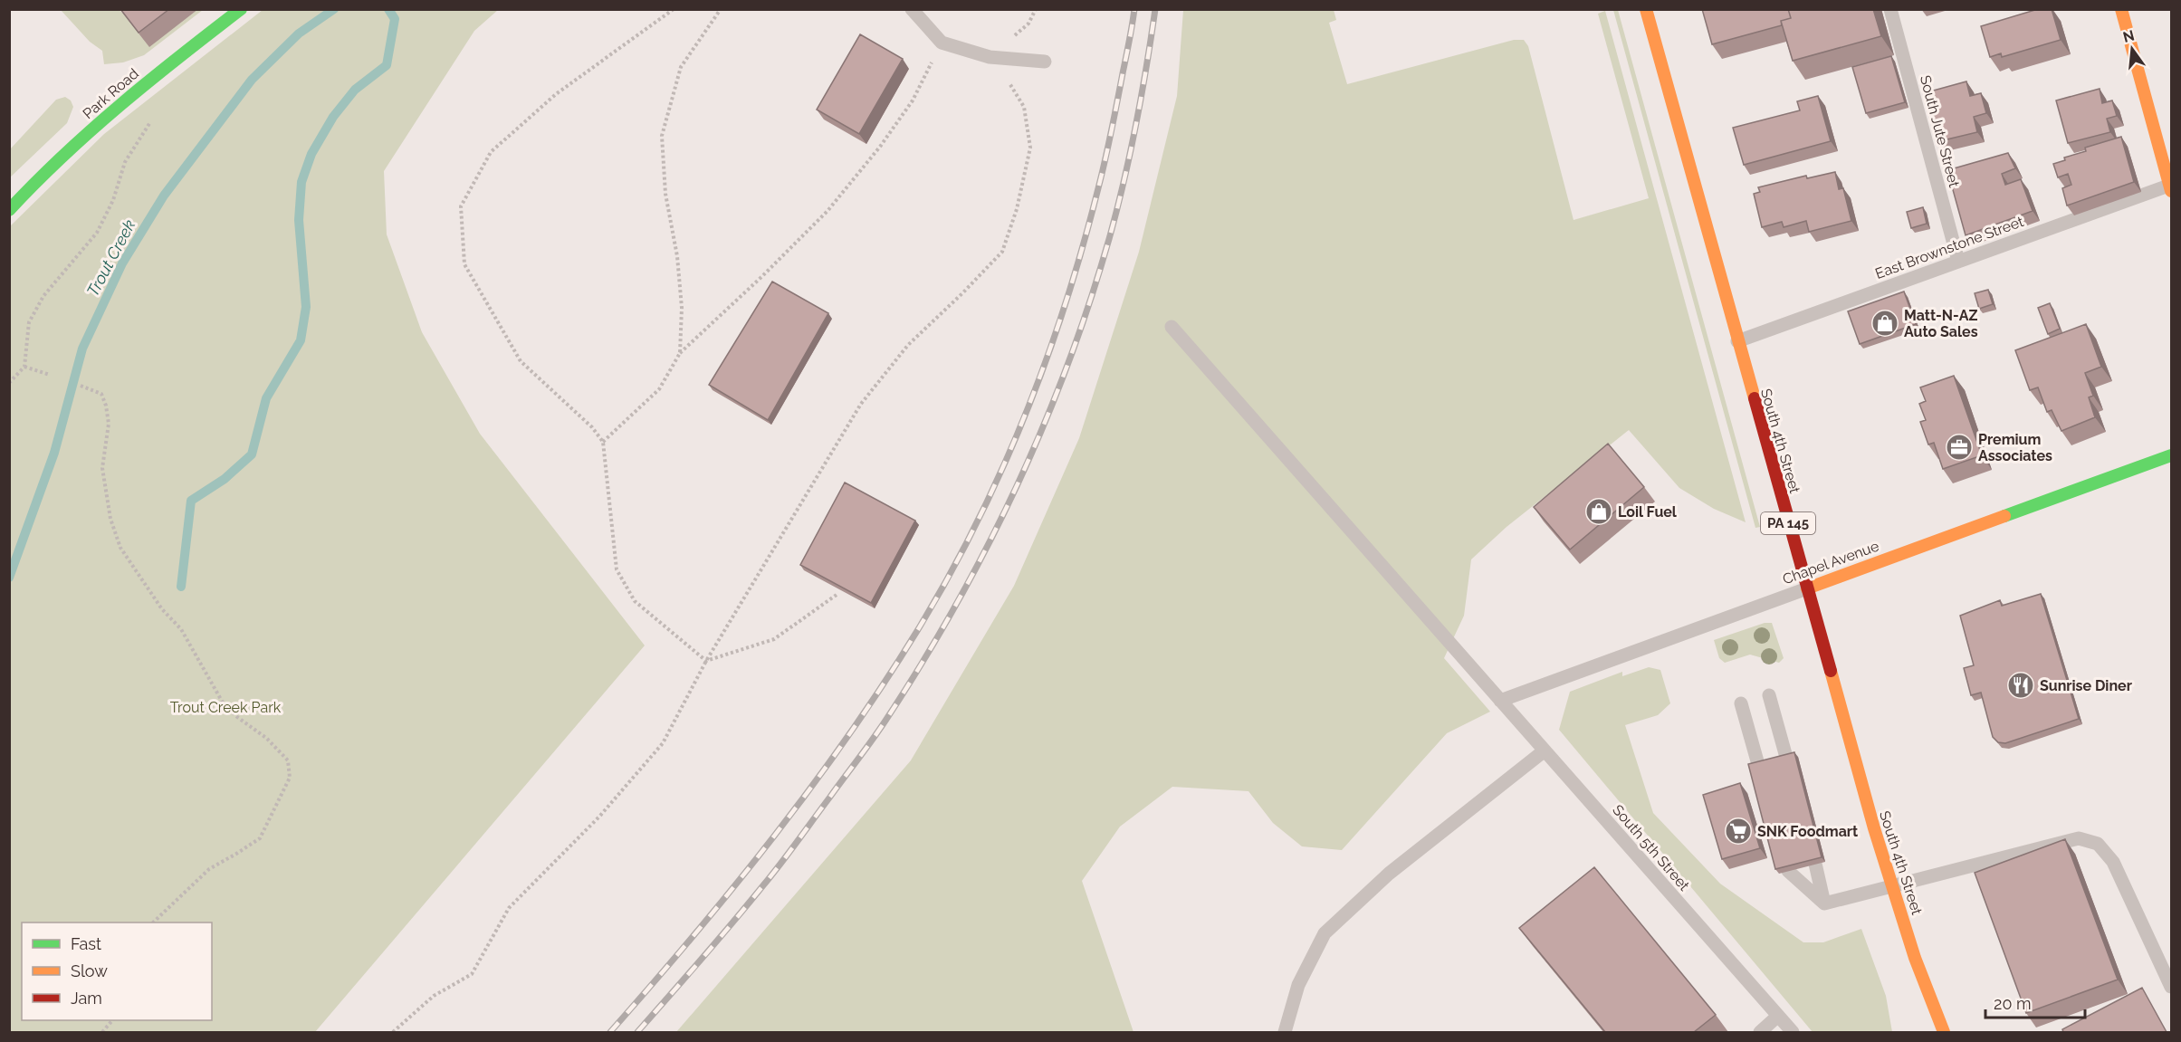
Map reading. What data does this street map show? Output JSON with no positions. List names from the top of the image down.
{
  "streets": {
    "main road": [
      "Park Road",
      "South 4th Street",
      "PA 145",
      "Chapel Avenue"
    ],
    "lane": ["South Jute Street", "East Brownstone Street", "South 5th Street"]
  },
  "crossings": [
    ["South Jute Street", "East Brownstone Street"],
    ["East Brownstone Street", "South 4th Street"],
    ["South 4th Street", "Chapel Avenue"],
    ["Chapel Avenue", "South 5th Street"]
  ],
  "water": ["Trout Creek"],
  "parks": ["Trout Creek Park"],
  "places": {
    "shop": ["Matt-N-AZ Auto Sales", "Loil Fuel"],
    "office": ["Premium Associates"],
    "restaurant": ["Sunrise Diner"],
    "supermarket": ["SNK Foodmart"]
  },
  "legend": ["Fast", "Slow", "Jam"],
  "scale_bar": "20 m",
  "north": "top"
}
